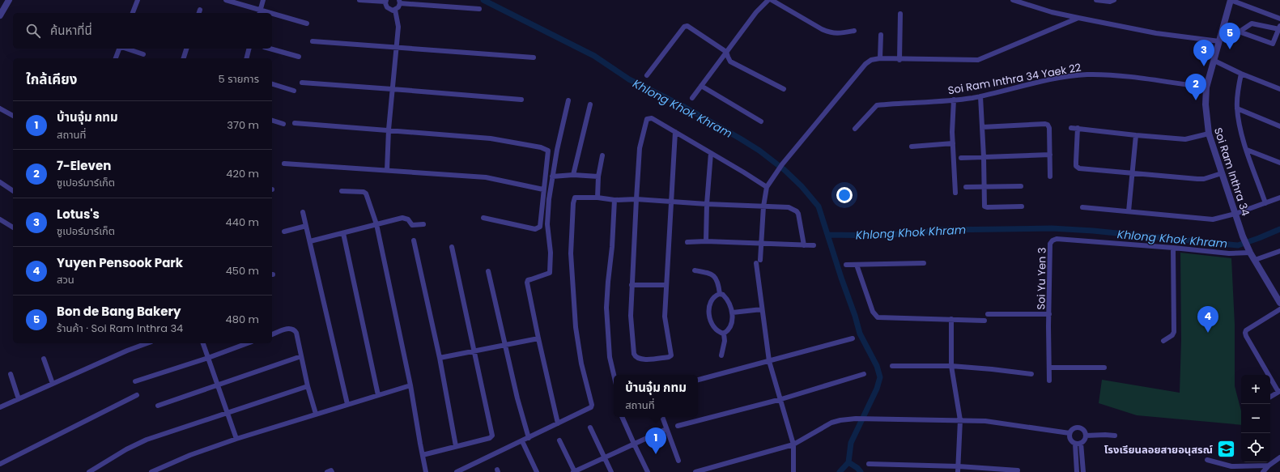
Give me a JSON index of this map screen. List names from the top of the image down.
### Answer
{
  "streets": {
    "street": ["Soi Ram Inthra 34 Yaek 22", "Soi Ram Inthra 34", "Soi Yu Yen 3"]
  },
  "crossings": [
    ["Soi Ram Inthra 34 Yaek 22", "Soi Ram Inthra 34"],
    ["Soi Ram Inthra 34", "Soi Yu Yen 3"]
  ],
  "water": ["Khlong Khok Khram"],
  "places": {
    "school or university": ["โรงเรียนลอยสายอนุสรณ์"]
  },
  "page": {
    "search": "ค้นหาที่นี่",
    "pins": [
      "5",
      "3",
      "2",
      "4",
      "1"
    ],
    "heading": ["ใกล้เคียง", "5 รายการ"],
    "list": [
      {
        "mark": "1",
        "name": "บ้านจุ๋ม กทม",
        "note": "สถานที่",
        "value": "370 m"
      },
      {
        "mark": "2",
        "name": "7-Eleven",
        "note": "ซูเปอร์มาร์เก็ต",
        "value": "420 m"
      },
      {
        "mark": "3",
        "name": "Lotus's",
        "note": "ซูเปอร์มาร์เก็ต",
        "value": "440 m"
      },
      {
        "mark": "4",
        "name": "Yuyen Pensook Park",
        "note": "สวน",
        "value": "450 m"
      },
      {
        "mark": "5",
        "name": "Bon de Bang Bakery",
        "note": "ร้านค้า · Soi Ram Inthra 34",
        "value": "480 m"
      }
    ],
    "map_buttons": ["+", "−"],
    "popup": ["บ้านจุ๋ม กทม", "สถานที่"]
  }
}
